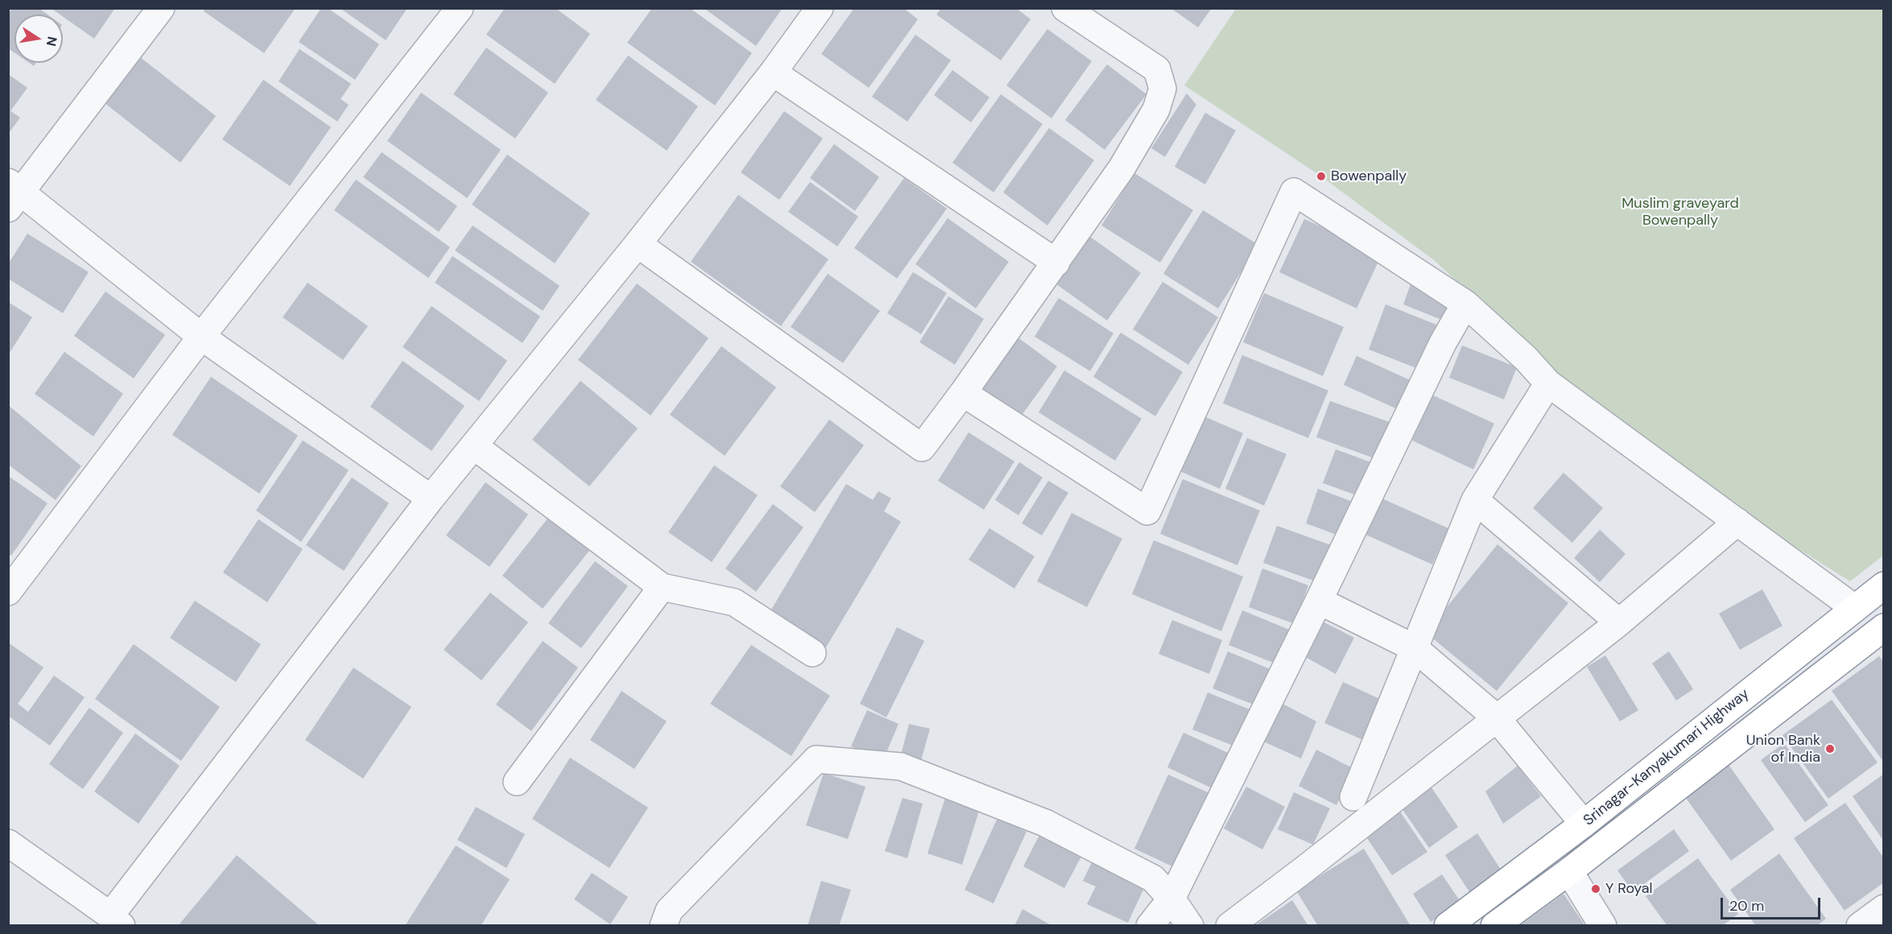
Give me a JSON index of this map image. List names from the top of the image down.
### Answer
{
  "streets": {
    "highway": ["Srinagar-Kanyakumari Highway"]
  },
  "parks": ["Muslim graveyard Bowenpally"],
  "places": ["Bowenpally", "Union Bank of India", "Y Royal"],
  "scale_bar": "20 m",
  "north": "right"
}
